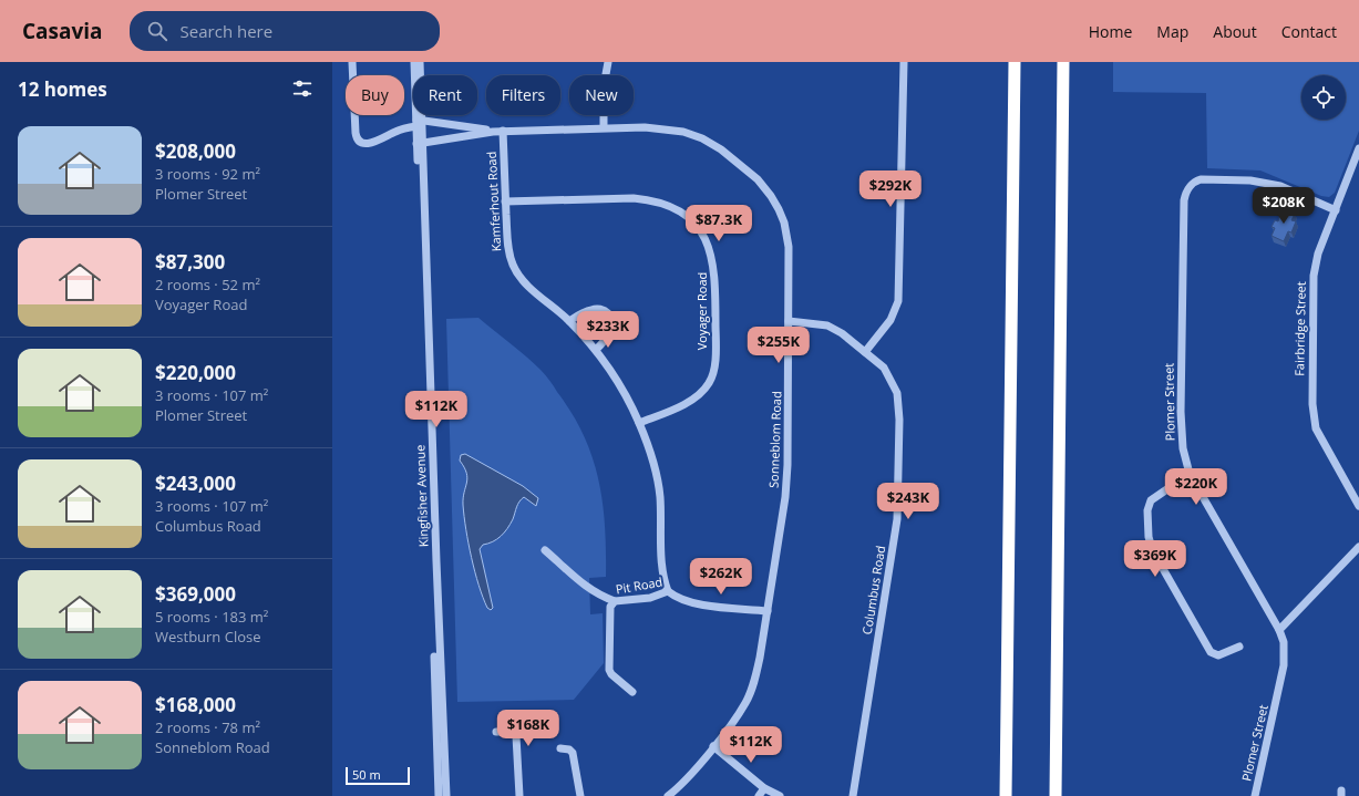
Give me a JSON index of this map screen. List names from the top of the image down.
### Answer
{
  "streets": {
    "street": [
      "Kamferhout Road",
      "Voyager Road",
      "Fairbridge Street",
      "Plomer Street",
      "Sonneblom Road",
      "Kingfisher Avenue",
      "Pit Road",
      "Columbus Road"
    ]
  },
  "crossings": [
    ["Kamferhout Road", "Voyager Road"],
    ["Kamferhout Road", "Sonneblom Road"],
    ["Kamferhout Road", "Pit Road"],
    ["Fairbridge Street", "Plomer Street"],
    ["Sonneblom Road", "Kingfisher Avenue"],
    ["Sonneblom Road", "Pit Road"],
    ["Sonneblom Road", "Columbus Road"]
  ],
  "scale_bar": "50 m",
  "page": {
    "header": "Casavia",
    "search": "Search here",
    "nav": [
      "Home",
      "Map",
      "About",
      "Contact"
    ],
    "heading": "12 homes",
    "chip": [
      "Buy",
      "Rent",
      "Filters",
      "New"
    ],
    "list": [
      {
        "name": "$208,000",
        "note": "3 rooms · 92 m² · Plomer Street"
      },
      {
        "name": "$87,300",
        "note": "2 rooms · 52 m² · Voyager Road"
      },
      {
        "name": "$220,000",
        "note": "3 rooms · 107 m² · Plomer Street"
      },
      {
        "name": "$243,000",
        "note": "3 rooms · 107 m² · Columbus Road"
      },
      {
        "name": "$369,000",
        "note": "5 rooms · 183 m² · Westburn Close"
      },
      {
        "name": "$168,000",
        "note": "2 rooms · 78 m² · Sonneblom Road"
      }
    ],
    "price": [
      "$292K",
      "$208K",
      "$87.3K",
      "$233K",
      "$255K",
      "$112K",
      "$220K",
      "$243K",
      "$369K",
      "$262K",
      "$168K",
      "$112K"
    ],
    "scale": "50 m"
  }
}
